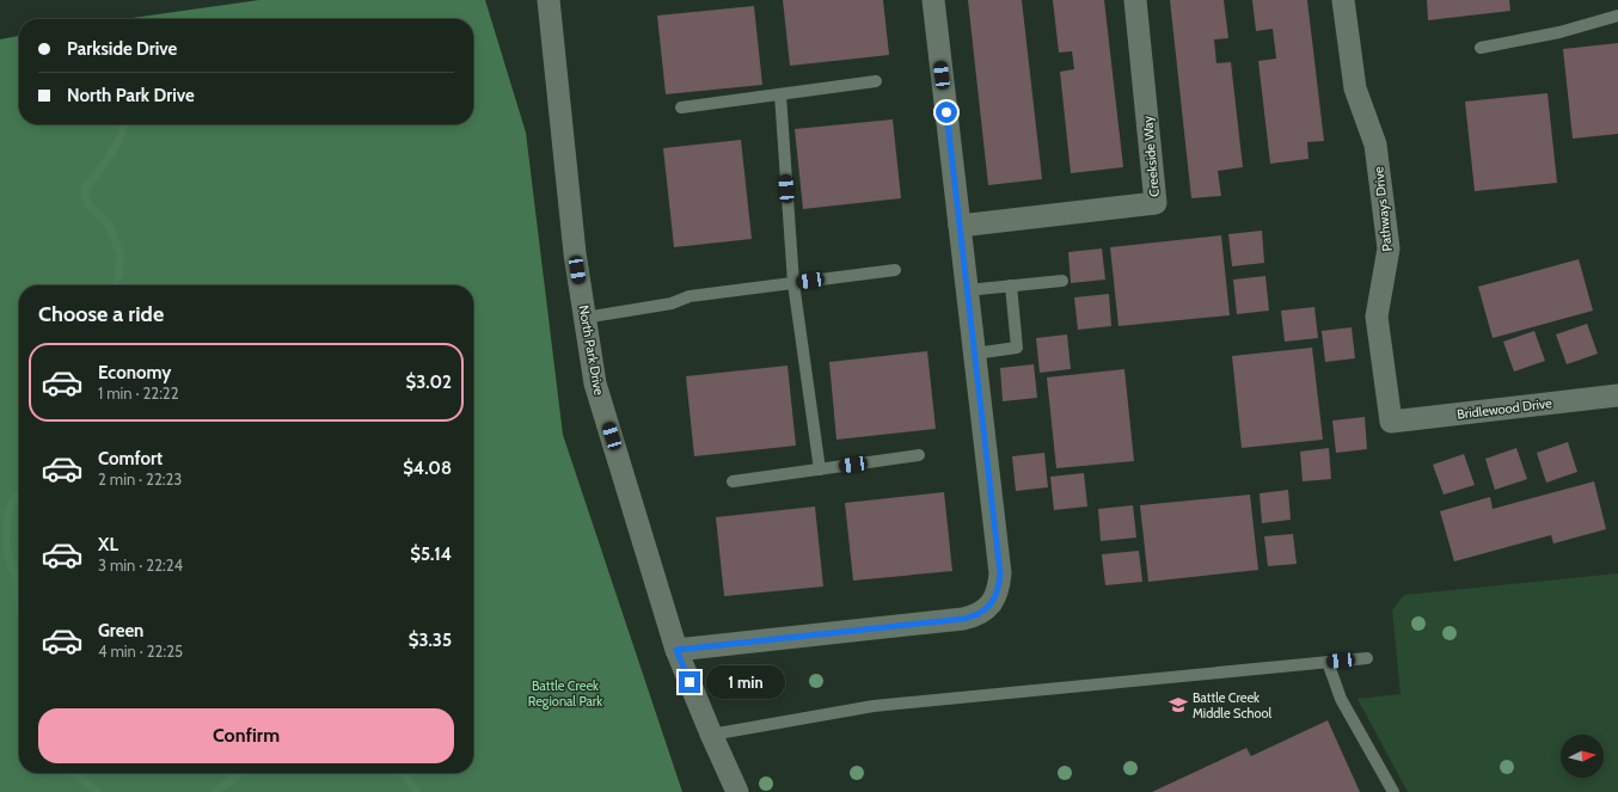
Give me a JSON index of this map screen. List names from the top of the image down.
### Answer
{
  "streets": {
    "street": [
      "Creekside Way",
      "Pathways Drive",
      "North Park Drive",
      "Bridlewood Drive"
    ]
  },
  "crossings": [
    ["Pathways Drive", "Bridlewood Drive"]
  ],
  "parks": ["Battle Creek Regional Park"],
  "places": {
    "school or university": ["Battle Creek Middle School"]
  },
  "north": "right",
  "page": {
    "banner": ["Parkside Drive", "North Park Drive"],
    "heading": "Choose a ride",
    "list": [
      {
        "name": "Economy",
        "note": "1 min · 22:22",
        "value": "$3.02"
      },
      {
        "name": "Comfort",
        "note": "2 min · 22:23",
        "value": "$4.08"
      },
      {
        "name": "XL",
        "note": "3 min · 22:24",
        "value": "$5.14"
      },
      {
        "name": "Green",
        "note": "4 min · 22:25",
        "value": "$3.35"
      }
    ],
    "bubble": "1 min",
    "buttons": "Confirm"
  }
}
